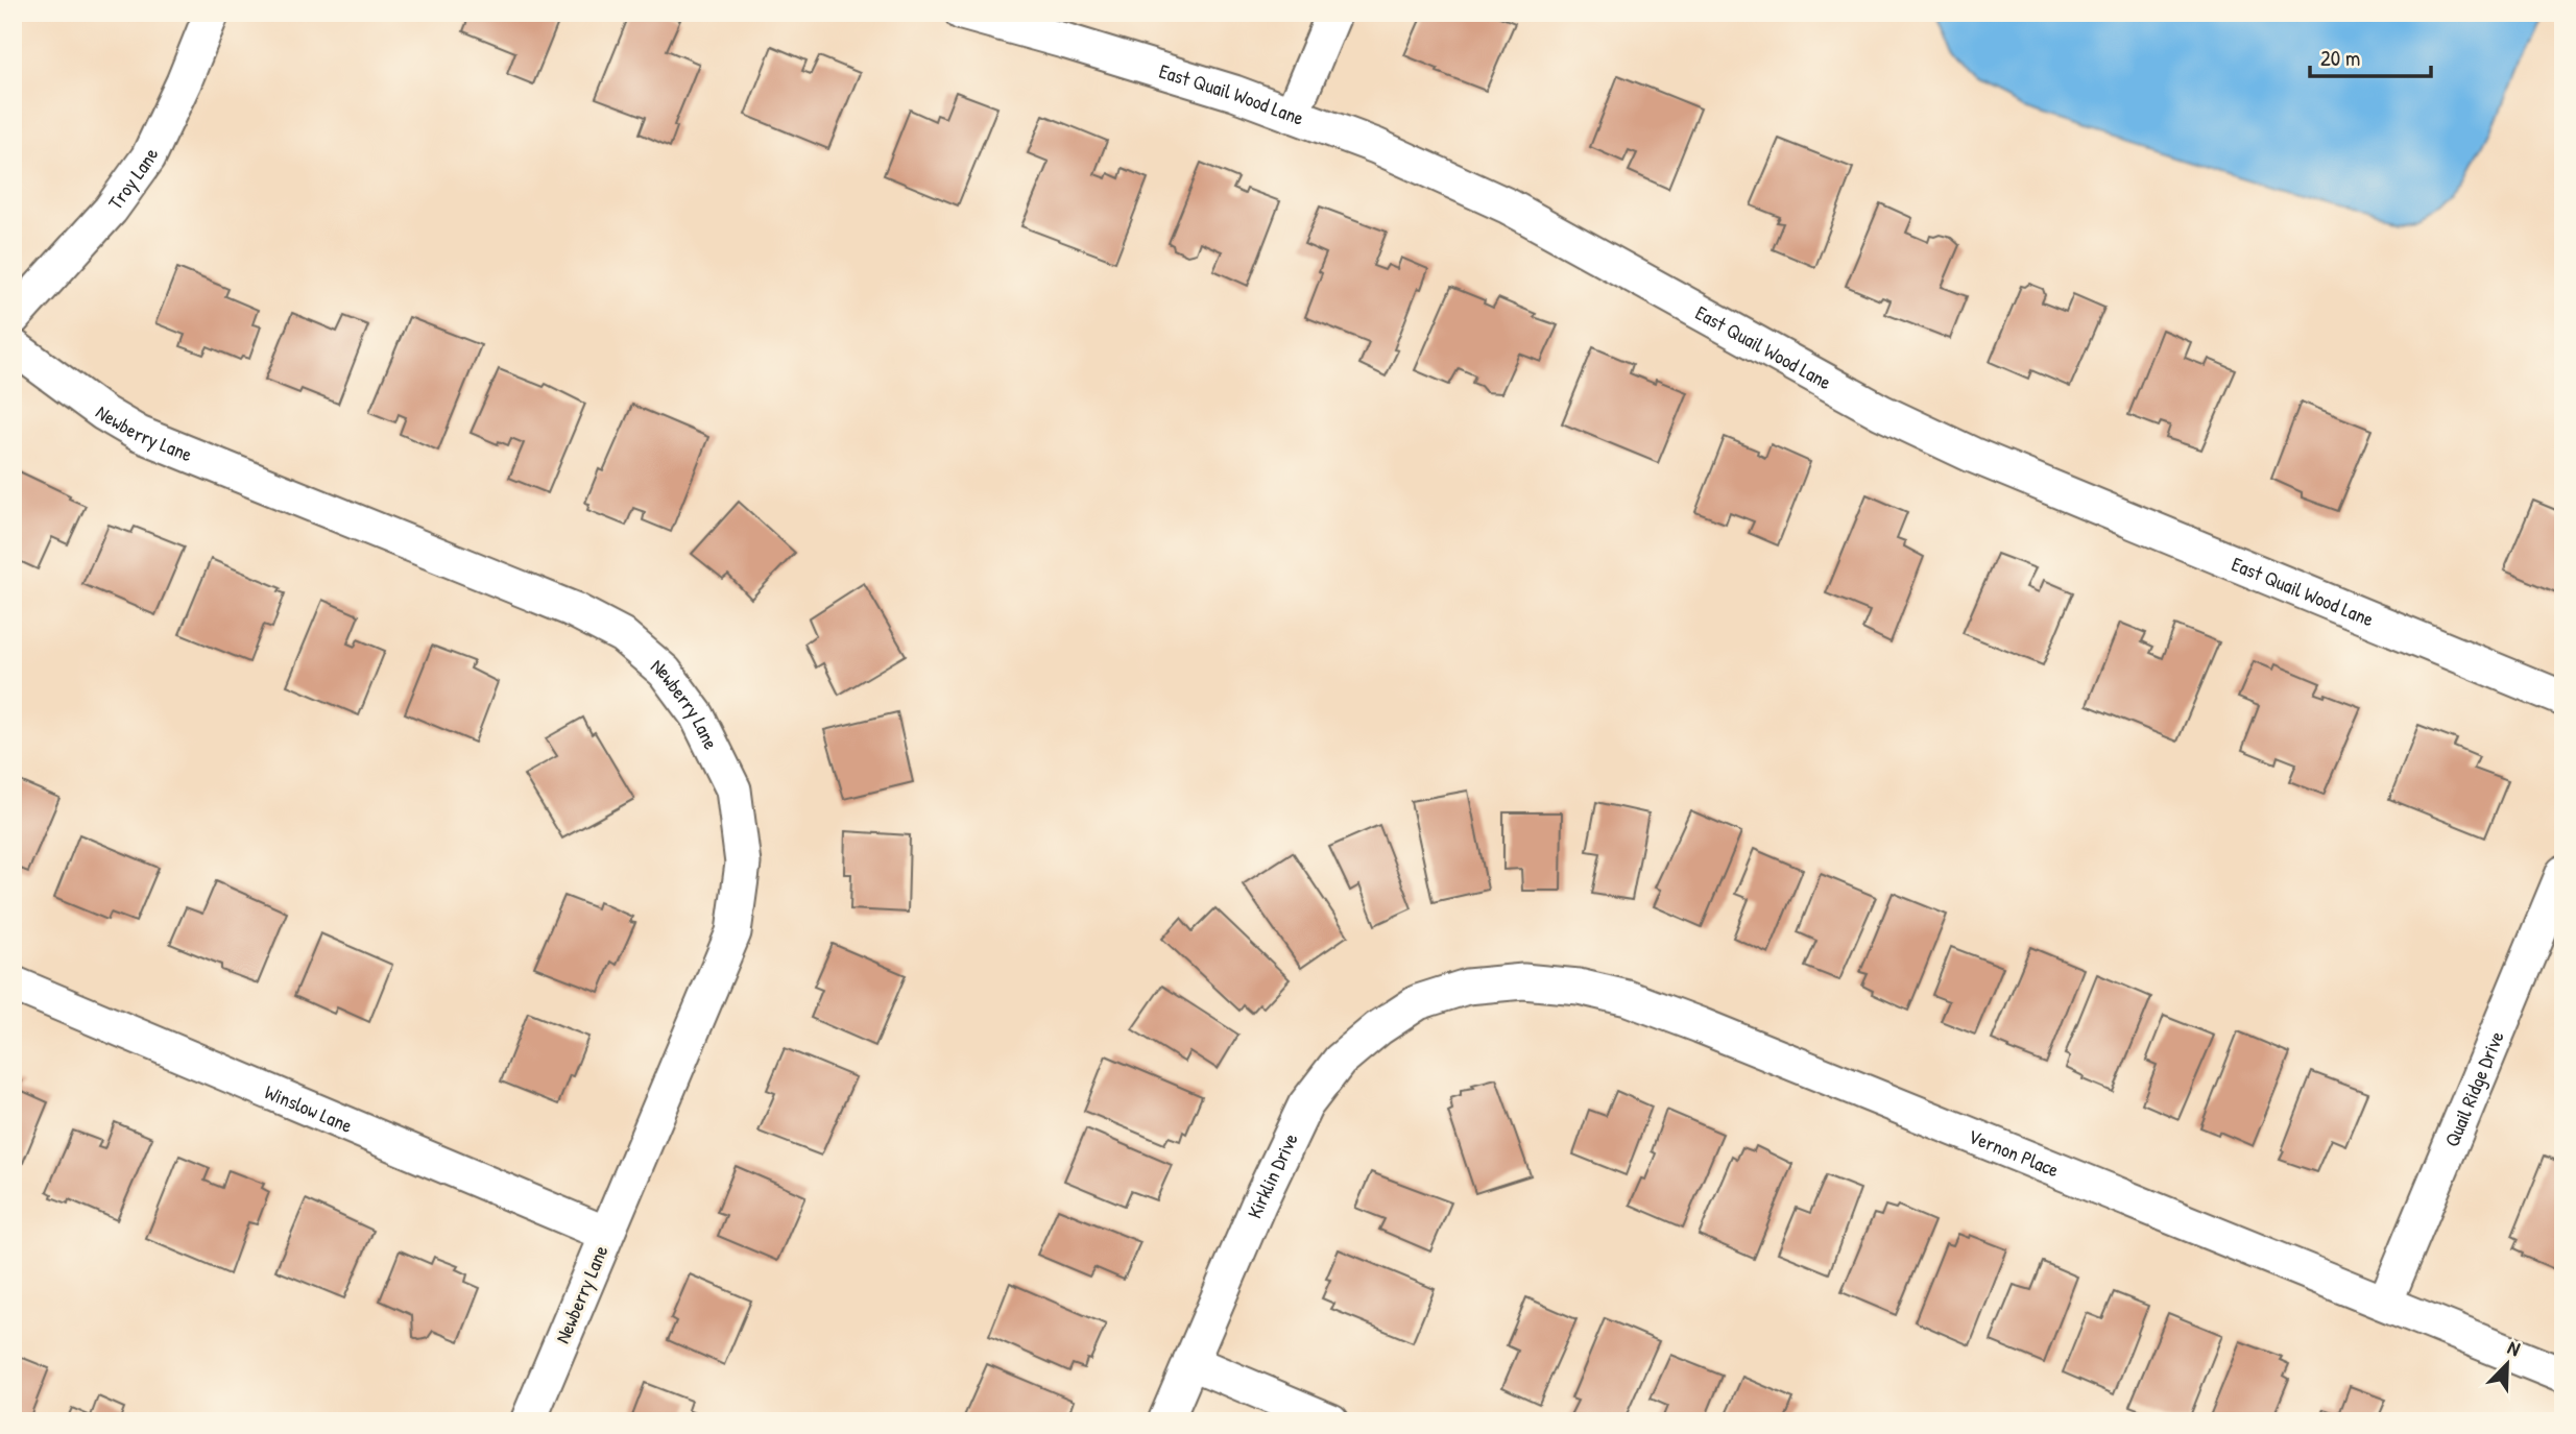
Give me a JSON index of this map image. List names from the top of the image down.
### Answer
{
  "streets": {
    "street": [
      "East Quail Wood Lane",
      "Troy Lane",
      "Newberry Lane",
      "Quail Ridge Drive",
      "Winslow Lane",
      "Vernon Place",
      "Kirklin Drive"
    ]
  },
  "crossings": [
    ["Newberry Lane", "Winslow Lane"],
    ["Quail Ridge Drive", "Vernon Place"],
    ["Vernon Place", "Kirklin Drive"]
  ],
  "scale_bar": "20 m",
  "north": "top right"
}
